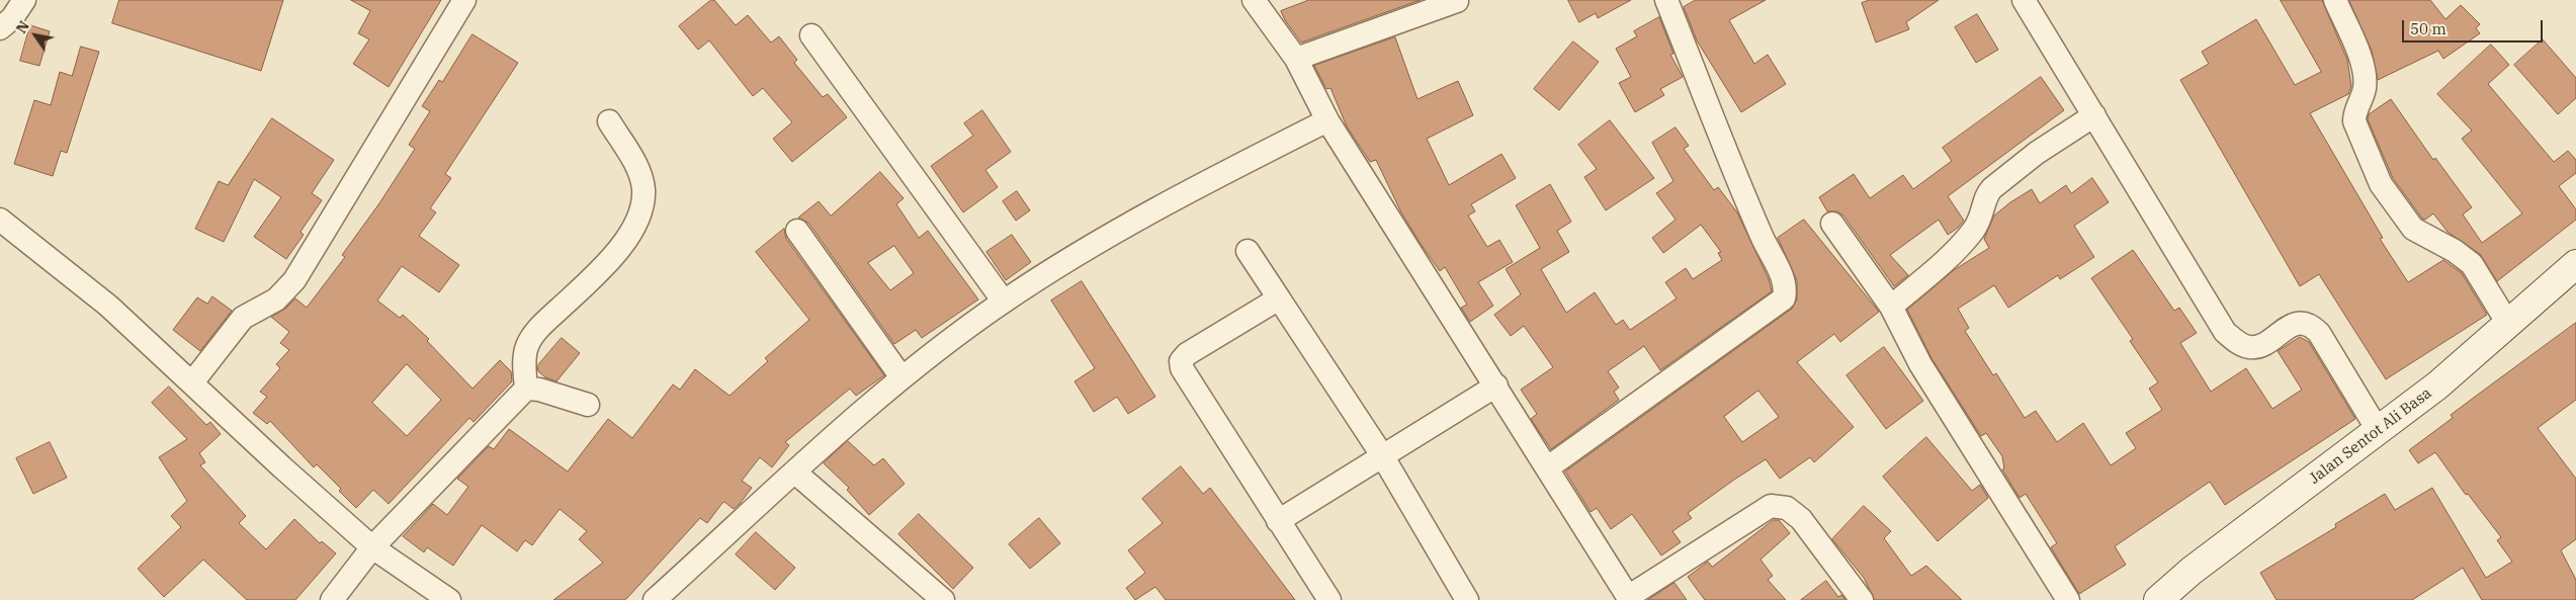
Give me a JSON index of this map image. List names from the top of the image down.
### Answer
{
  "streets": {
    "main road": ["Jalan Sentot Ali Basa"]
  },
  "scale_bar": "50 m",
  "north": "top left"
}
